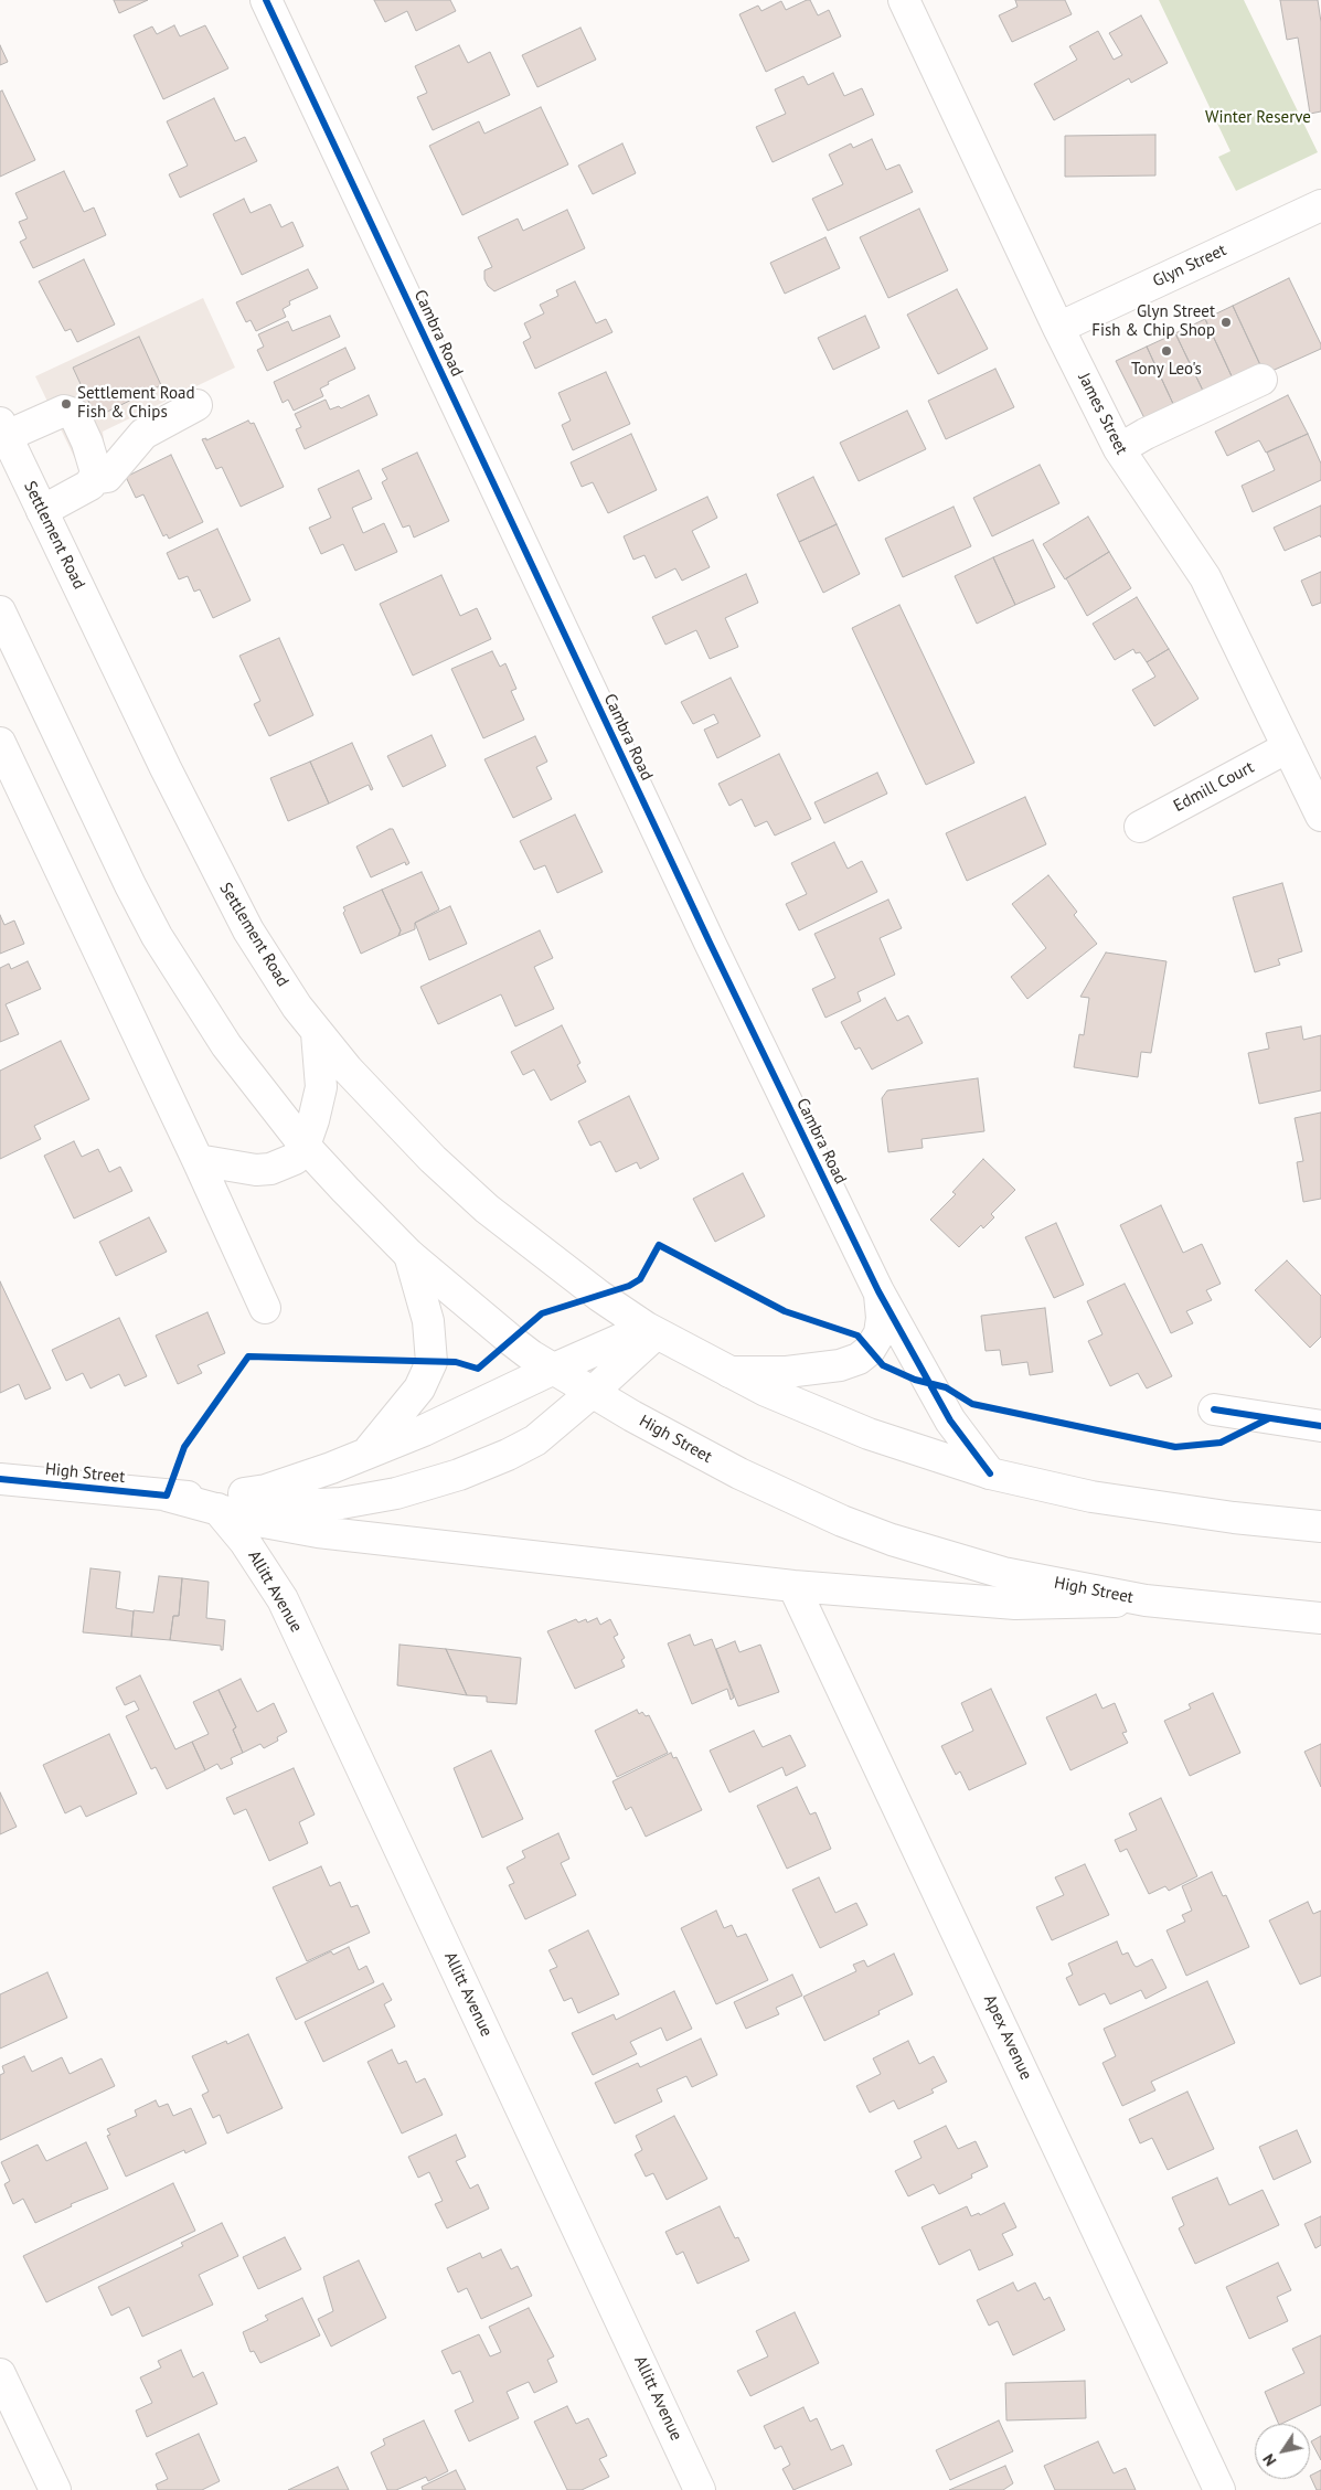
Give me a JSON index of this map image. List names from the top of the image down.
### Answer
{
  "streets": {
    "main road": [
      "Glyn Street",
      "Cambra Road",
      "James Street",
      "Settlement Road",
      "Edmill Court",
      "High Street",
      "Allitt Avenue",
      "Apex Avenue"
    ]
  },
  "crossings": [
    ["Glyn Street", "James Street"],
    ["James Street", "Edmill Court"],
    ["Settlement Road", "High Street"],
    ["High Street", "Allitt Avenue"],
    ["High Street", "Apex Avenue"]
  ],
  "parks": ["Winter Reserve"],
  "places": ["Glyn Street Fish & Chip Shop", "Tony Leo's", "Settlement Road Fish & Chips"],
  "north": "bottom left"
}
